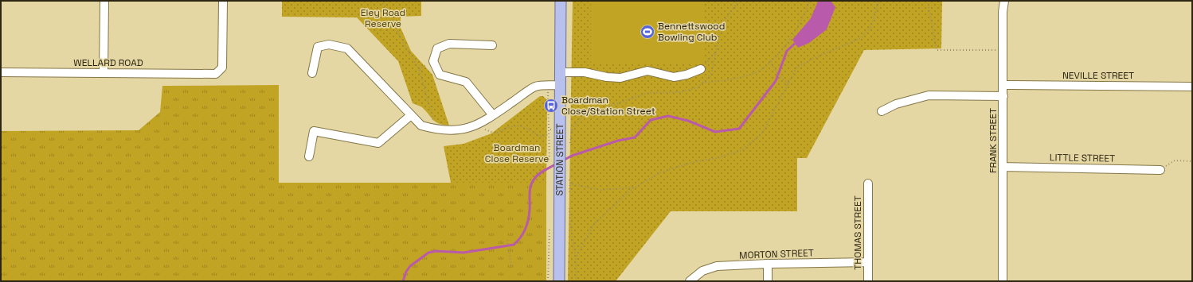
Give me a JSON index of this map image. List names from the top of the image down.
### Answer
{
  "streets": {
    "main road": ["STATION STREET"],
    "street": [
      "WELLARD ROAD",
      "NEVILLE STREET",
      "FRANK STREET",
      "LITTLE STREET",
      "THOMAS STREET",
      "MORTON STREET"
    ]
  },
  "crossings": [
    ["NEVILLE STREET", "FRANK STREET"],
    ["FRANK STREET", "LITTLE STREET"],
    ["THOMAS STREET", "MORTON STREET"]
  ],
  "parks": ["Eley Road Reserve", "Boardman Close Reserve"],
  "places": {
    "sports": ["Bennettswood Bowling Club"],
    "bus stop": ["Boardman Close/Station Street"]
  }
}
